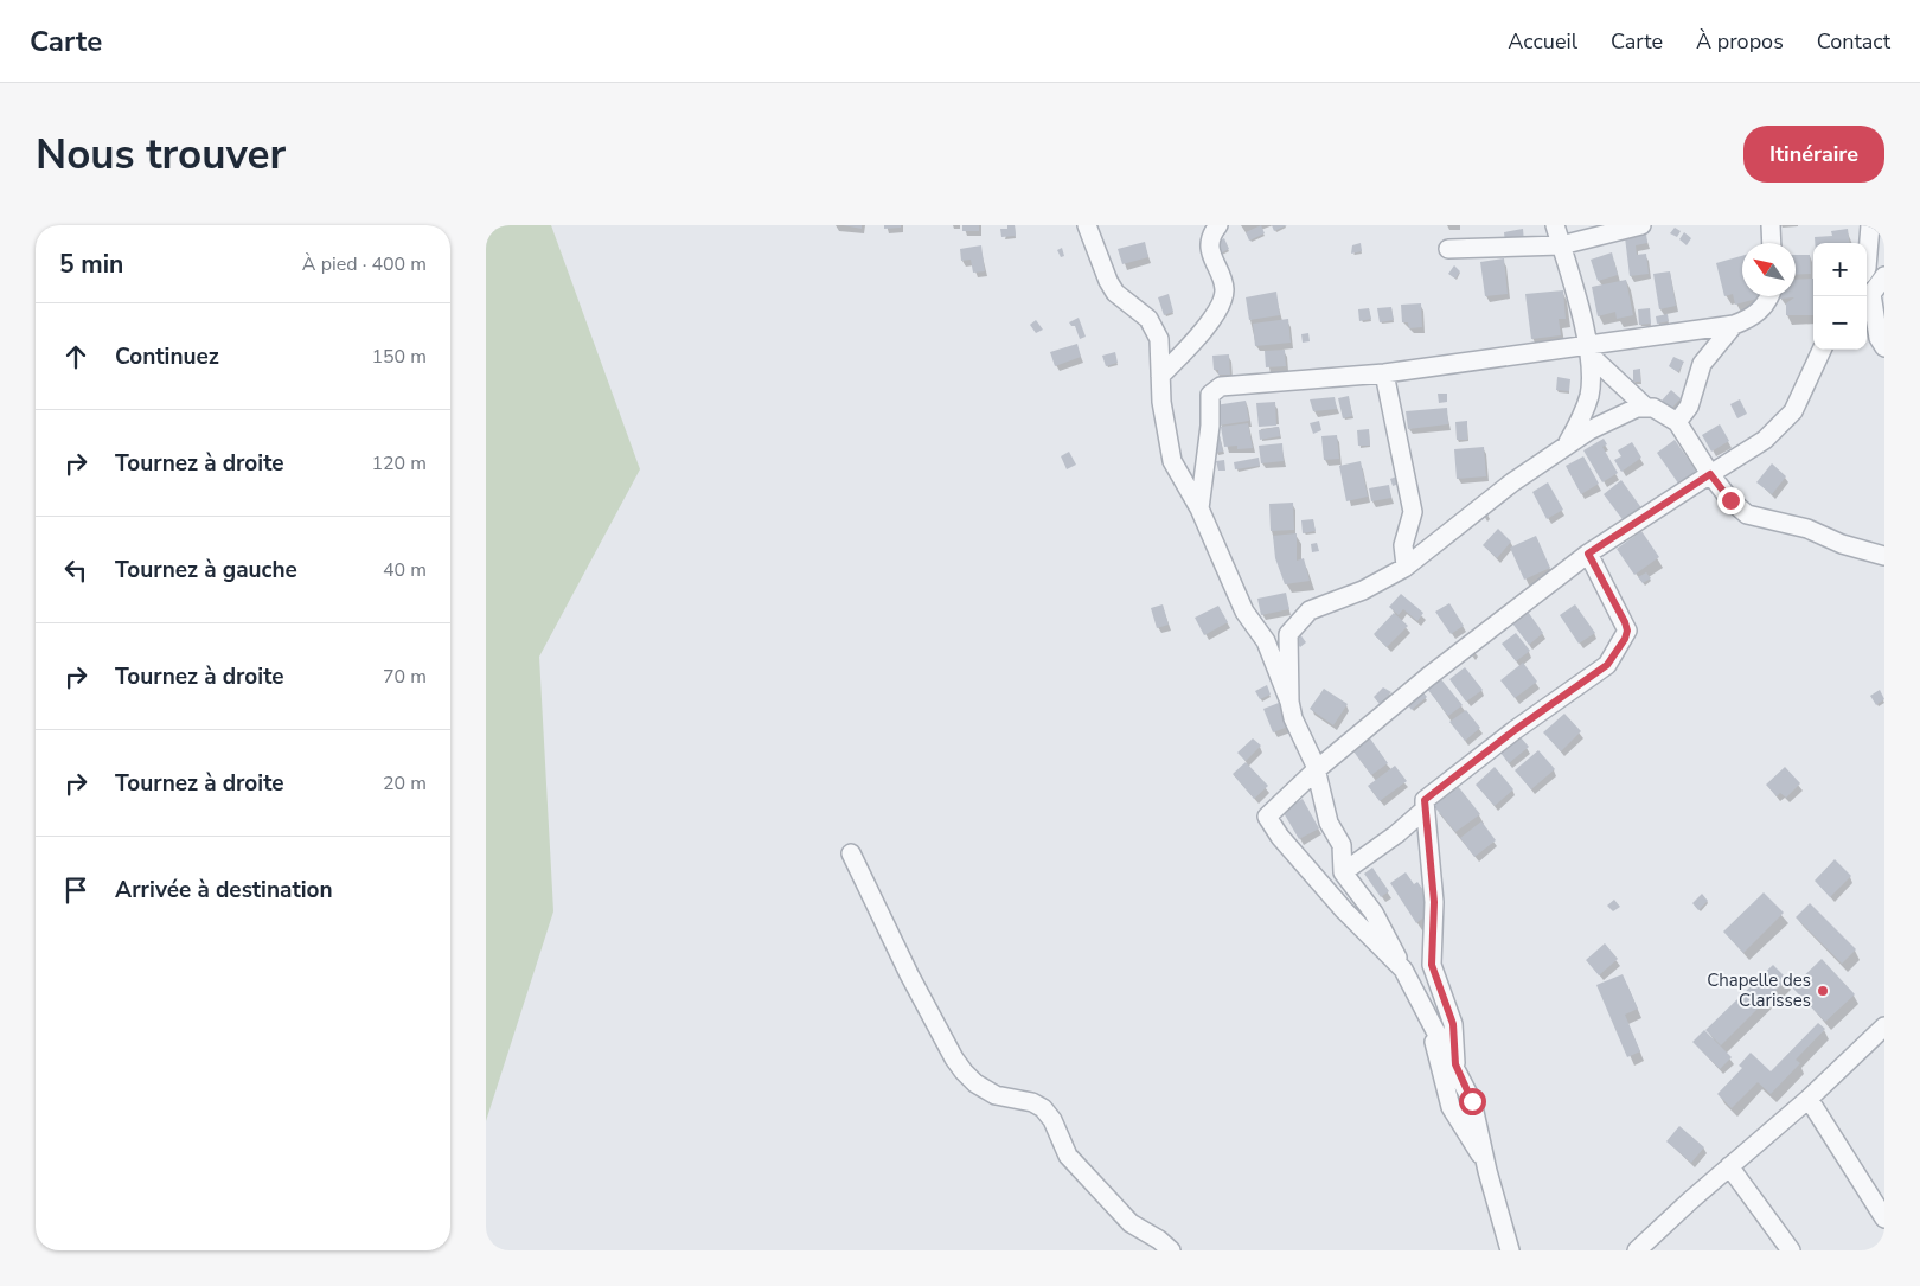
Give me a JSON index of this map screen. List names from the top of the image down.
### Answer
{
  "places": ["Chapelle des Clarisses"],
  "north": "top left",
  "page": {
    "header": "Carte",
    "nav": [
      "Accueil",
      "Carte",
      "À propos",
      "Contact"
    ],
    "buttons": "Itinéraire",
    "title": "Nous trouver",
    "heading": ["5 min", "À pied · 400 m"],
    "map_buttons": ["+", "−"],
    "list": [
      ["Continuez", "150 m"],
      ["Tournez à droite", "120 m"],
      ["Tournez à gauche", "40 m"],
      ["Tournez à droite", "70 m"],
      ["Tournez à droite", "20 m"],
      "Arrivée à destination"
    ]
  }
}
